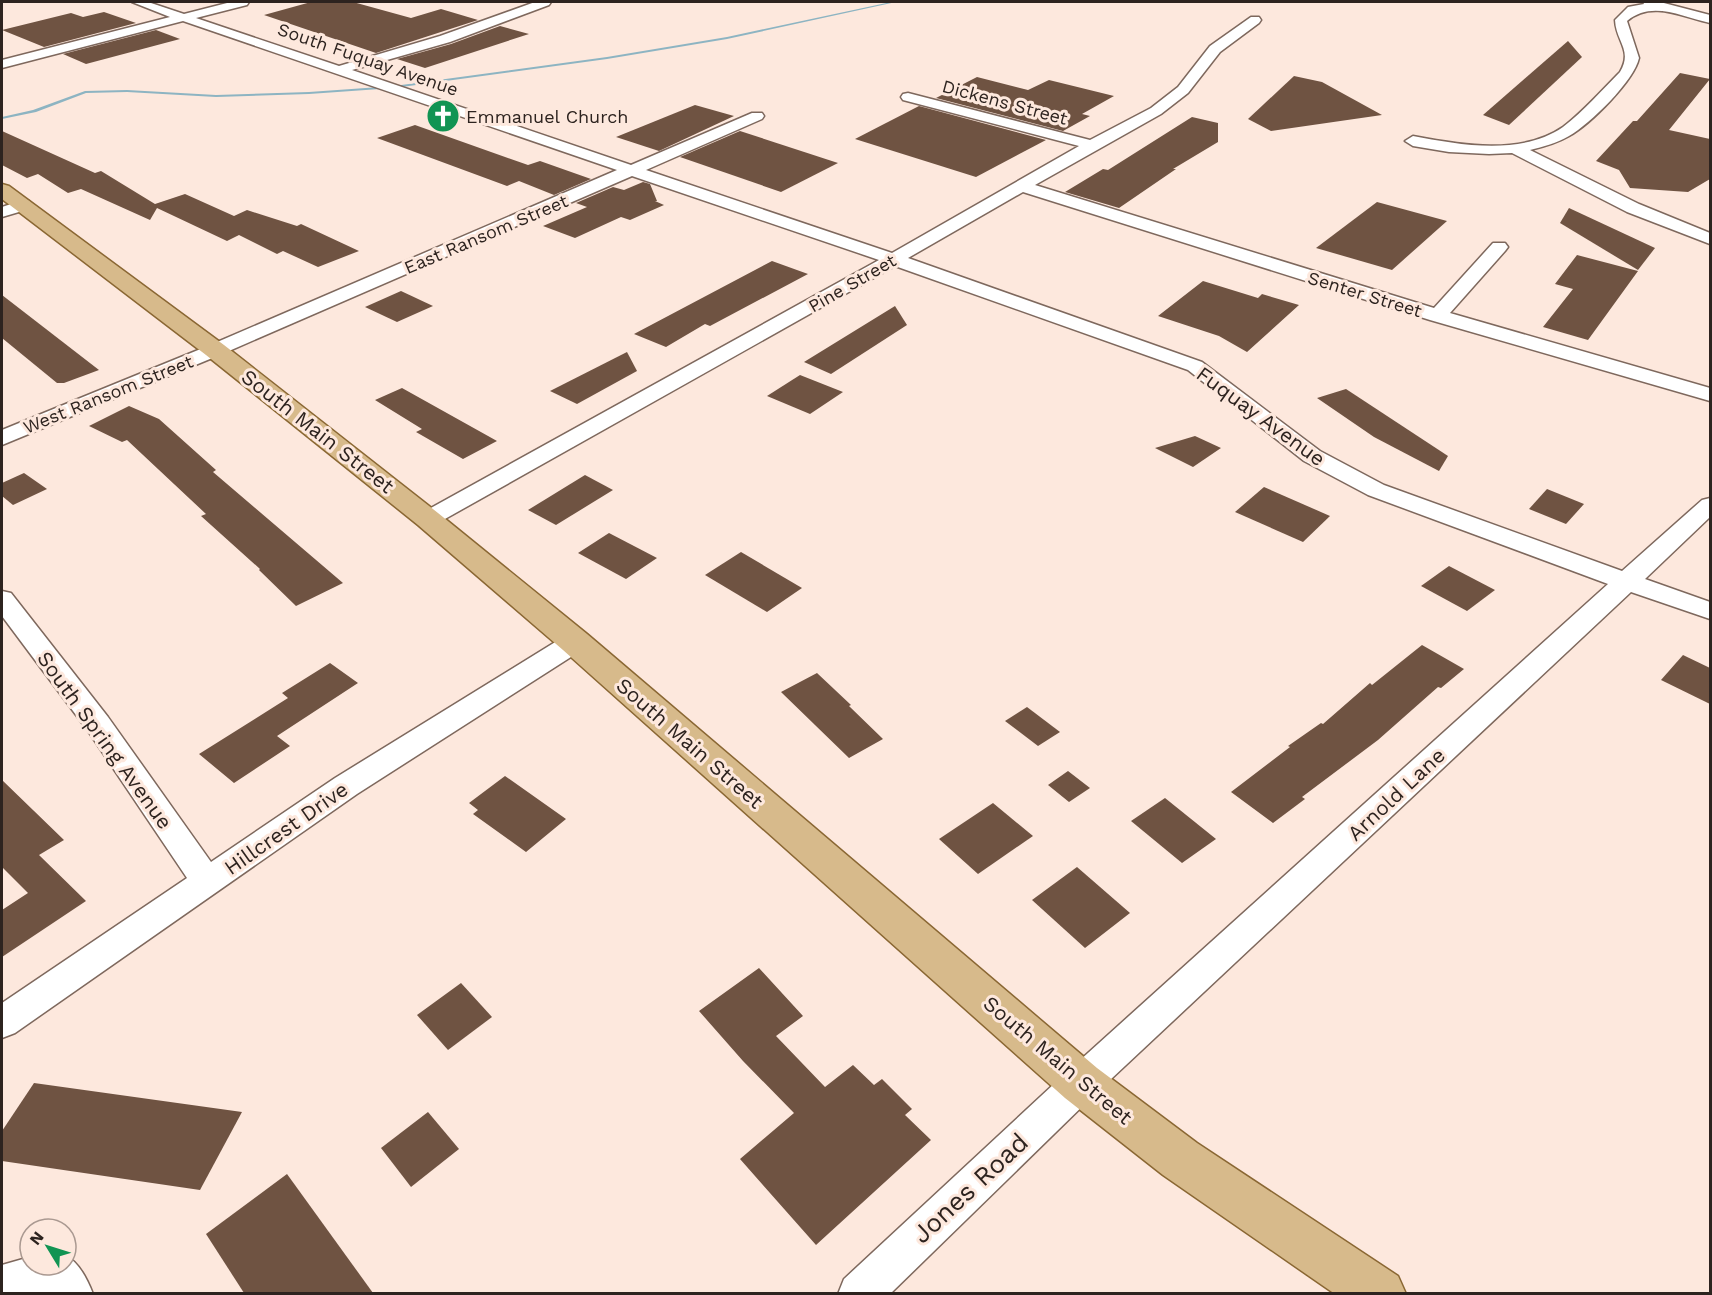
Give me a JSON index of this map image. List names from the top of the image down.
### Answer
{
  "streets": {
    "main road": ["South Main Street"],
    "street": [
      "South Fuquay Avenue",
      "Dickens Street",
      "East Ransom Street",
      "Pine Street",
      "Senter Street",
      "West Ransom Street",
      "Fuquay Avenue",
      "South Spring Avenue",
      "Arnold Lane",
      "Hillcrest Drive",
      "Jones Road"
    ]
  },
  "crossings": [
    ["South Fuquay Avenue", "East Ransom Street"],
    ["South Fuquay Avenue", "Pine Street"],
    ["South Fuquay Avenue", "Fuquay Avenue"],
    ["Dickens Street", "Pine Street"],
    ["East Ransom Street", "West Ransom Street"],
    ["East Ransom Street", "South Main Street"],
    ["Pine Street", "Senter Street"],
    ["Pine Street", "Fuquay Avenue"],
    ["Pine Street", "South Main Street"],
    ["West Ransom Street", "South Main Street"],
    ["Fuquay Avenue", "Arnold Lane"],
    ["South Main Street", "Arnold Lane"],
    ["South Main Street", "Hillcrest Drive"],
    ["South Main Street", "Jones Road"],
    ["South Spring Avenue", "Hillcrest Drive"],
    ["Arnold Lane", "Jones Road"]
  ],
  "places": {
    "church": ["Emmanuel Church"]
  },
  "north": "top left"
}
